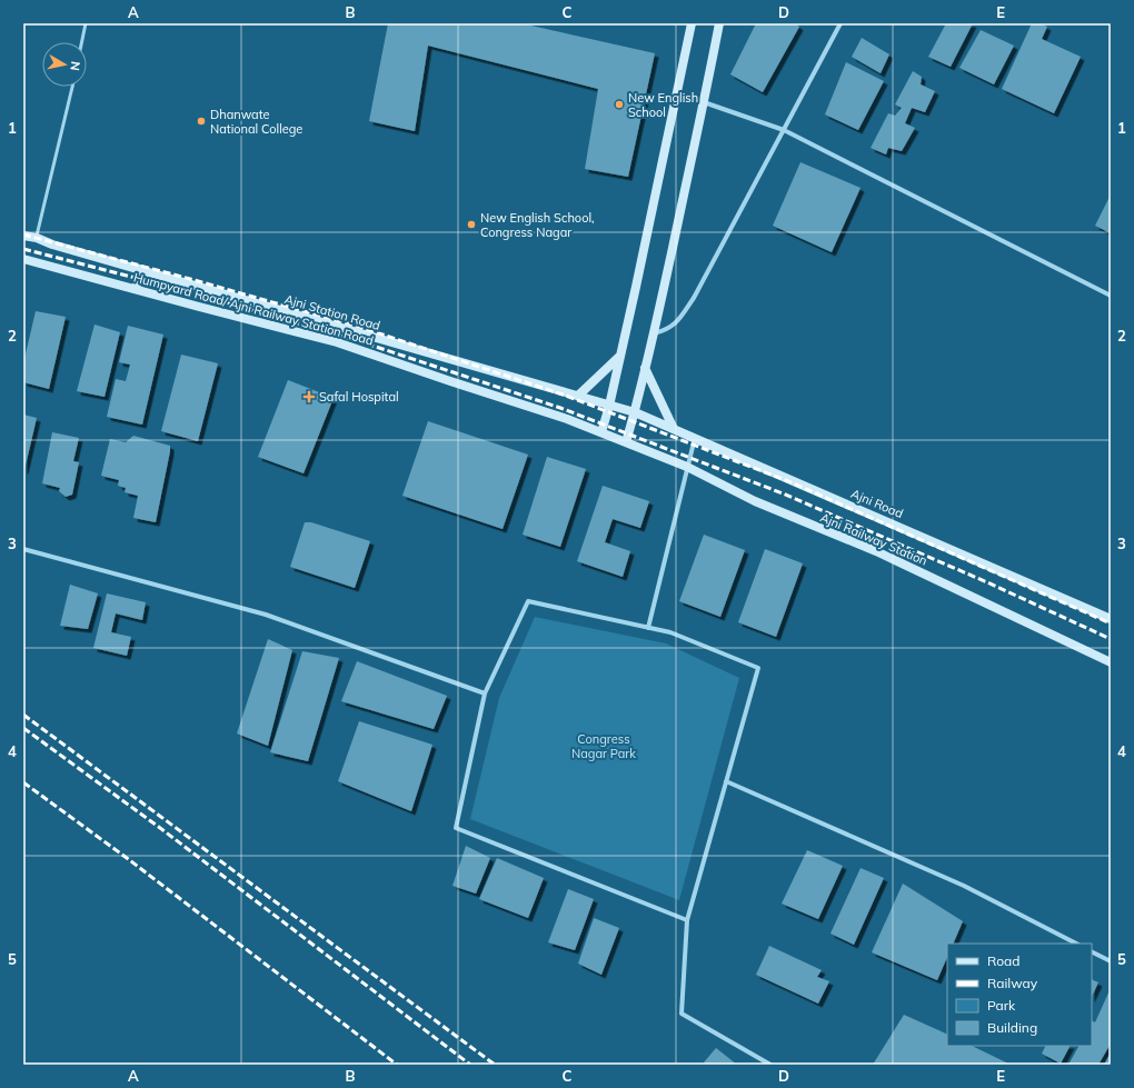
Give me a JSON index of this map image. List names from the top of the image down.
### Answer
{
  "streets": {
    "main road": [
      "Humpyard Road/ Ajni Railway Station Road",
      "Ajni Station Road",
      "Ajni Road",
      "Ajni Railway Station"
    ]
  },
  "crossings": [
    ["Humpyard Road/ Ajni Railway Station Road", "Ajni Railway Station"],
    ["Ajni Station Road", "Ajni Road"]
  ],
  "parks": ["Congress Nagar Park"],
  "places": {
    "other": ["New English School", "Dhanwate National College", "New English School, Congress Nagar"],
    "health": ["Safal Hospital"]
  },
  "legend": [
    "Road",
    "Railway",
    "Park",
    "Building"
  ],
  "north": "right",
  "grid": {
    "columns": [
      "A",
      "B",
      "C",
      "D",
      "E"
    ],
    "rows": [
      "1",
      "2",
      "3",
      "4",
      "5"
    ]
  }
}
